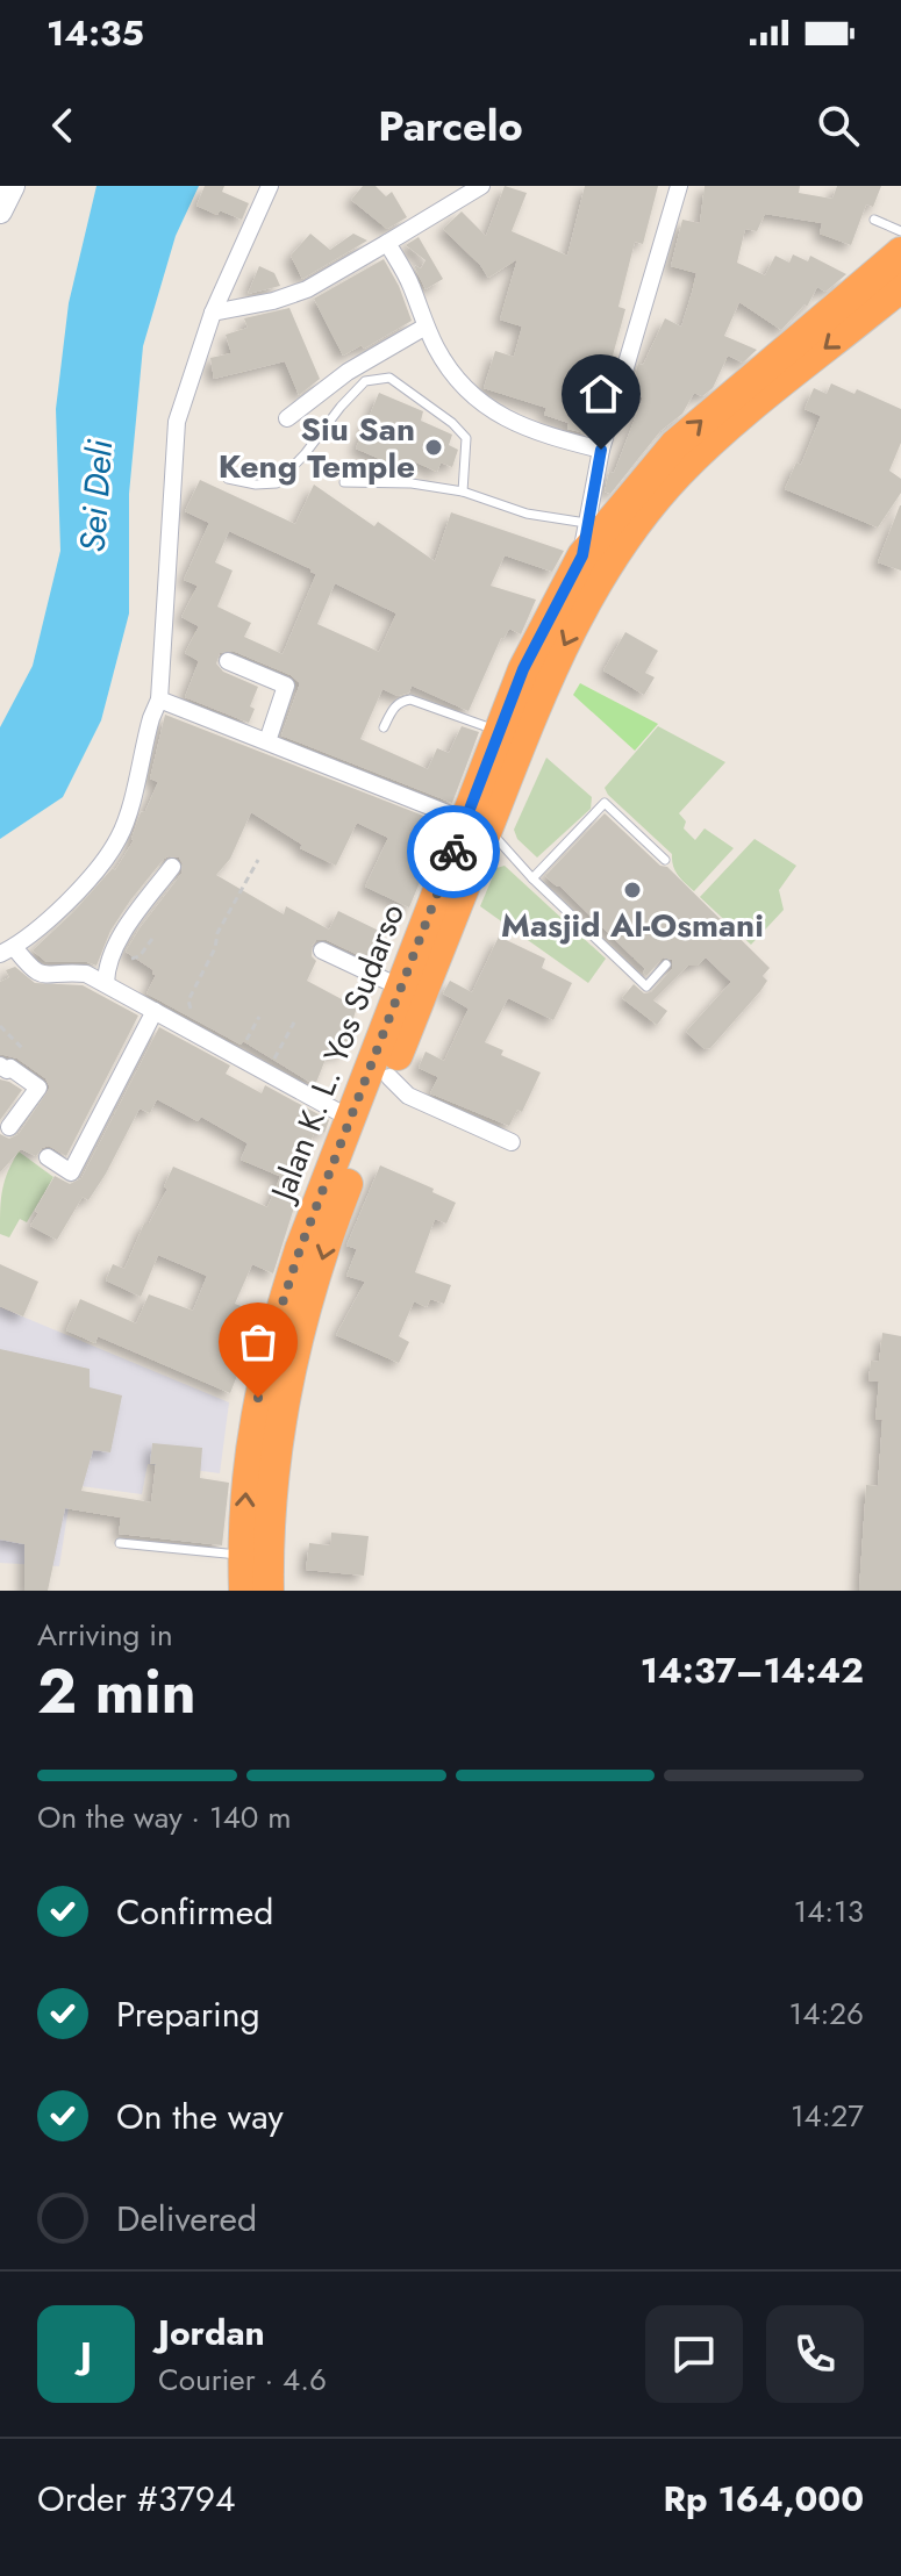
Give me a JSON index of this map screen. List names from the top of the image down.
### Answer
{
  "streets": {
    "highway": ["Jalan K. L. Yos Sudarso"]
  },
  "water": ["Sei Deli"],
  "places": ["Siu San Keng Temple", "Masjid Al-Osmani"],
  "page": {
    "status": "14:35",
    "header": "Parcelo",
    "heading": ["2 min", "Arriving in", "14:37–14:42"],
    "panel": [
      "Jordan",
      "Courier · 4.6",
      "Order #3794",
      "Rp 164,000"
    ],
    "bar": "On the way · 140 m",
    "list": [
      ["Confirmed", "14:13"],
      ["Preparing", "14:26"],
      ["On the way", "14:27"],
      "Delivered"
    ],
    "round": "J"
  }
}
